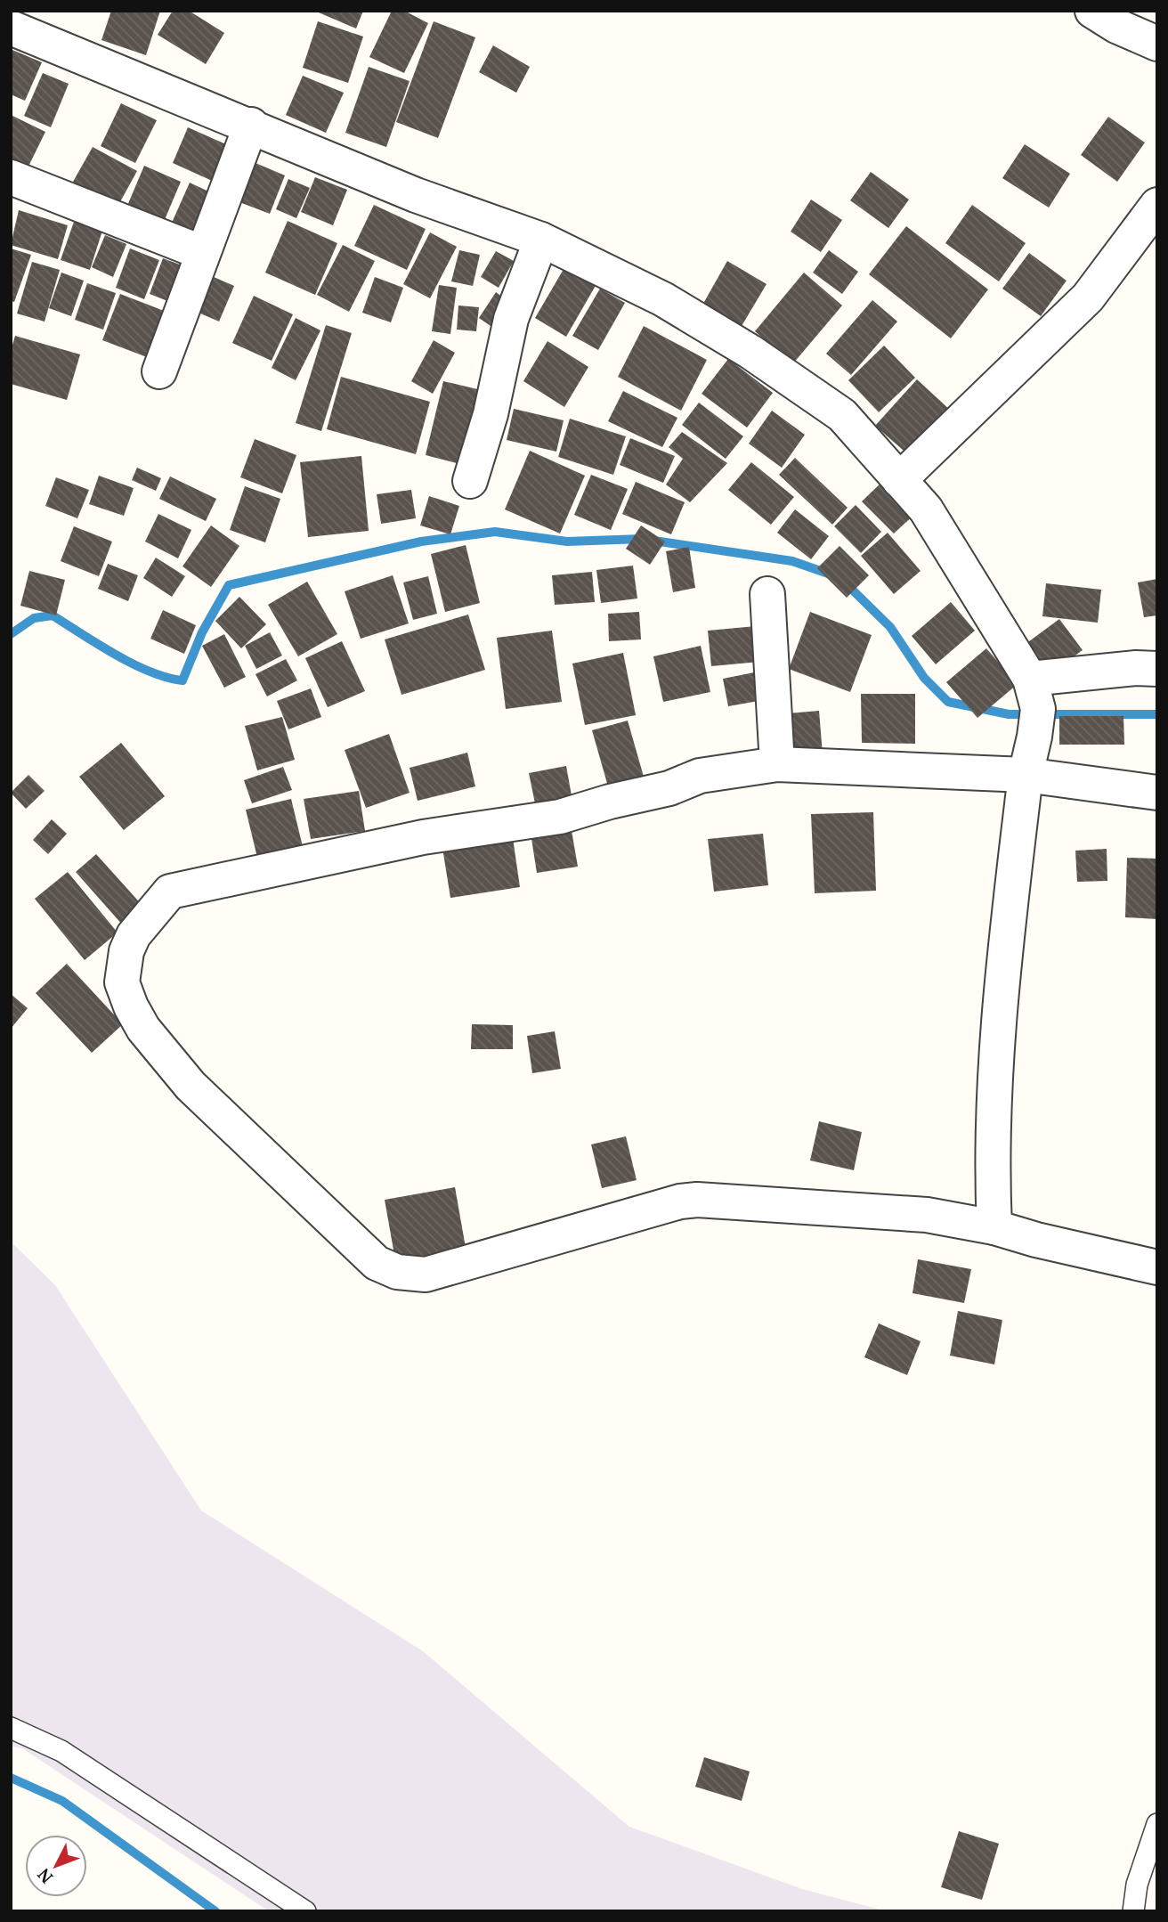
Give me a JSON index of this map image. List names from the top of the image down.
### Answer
{
  "north": "bottom left"
}
